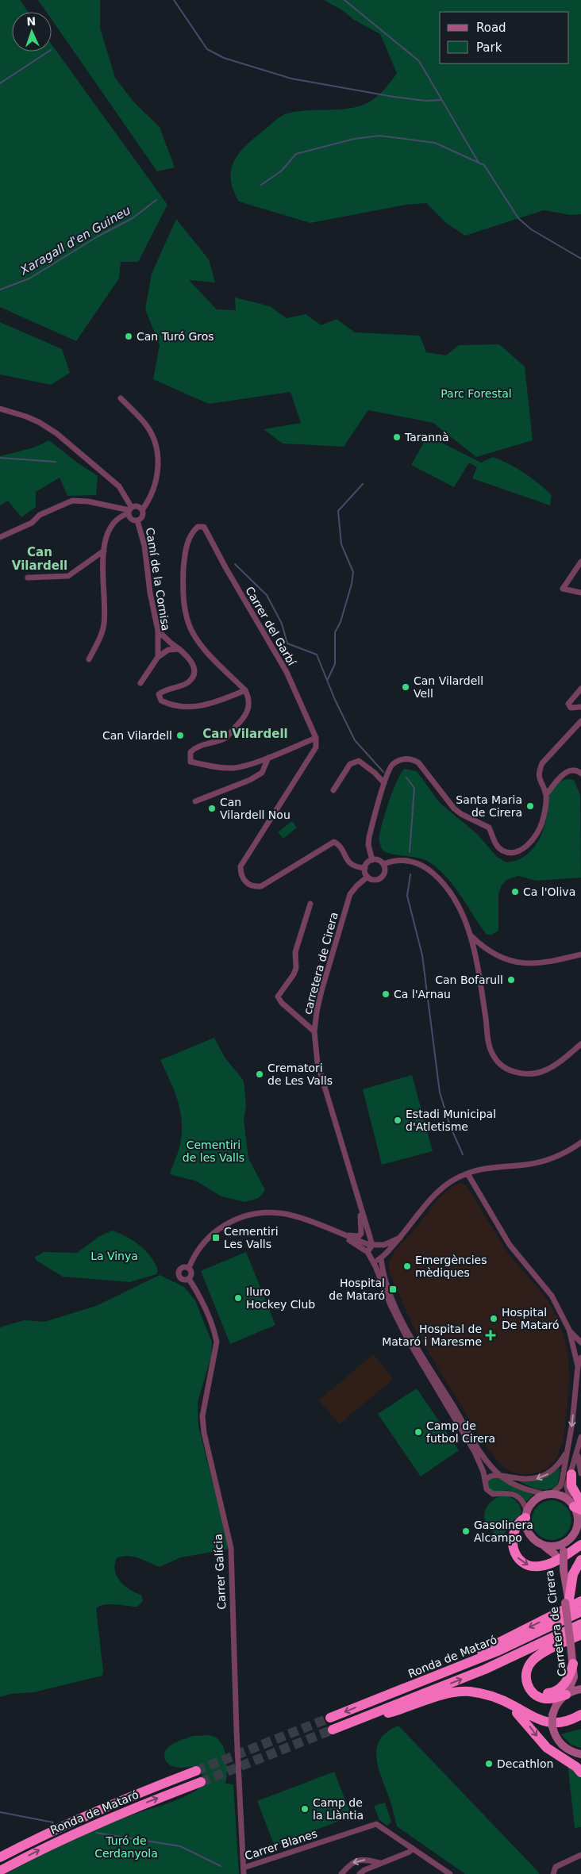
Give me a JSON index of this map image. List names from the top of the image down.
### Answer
{
  "streets": {
    "highway": ["Ronda de Mataró"],
    "street": [
      "Camí de la Cornisa",
      "Carrer del Garbí",
      "carretera de Cirera",
      "Carrer Galícia",
      "Carretera de Cirera",
      "Carrer Blanes"
    ]
  },
  "crossings": [
    ["Carrer Galícia", "Carrer Blanes"]
  ],
  "districts": ["Can Vilardell", "Can Vilardell"],
  "water": ["Xaragall d'en Guineu"],
  "parks": [
    "Parc Forestal",
    "Cementiri de les Valls",
    "La Vinya",
    "Turó de Cerdanyola"
  ],
  "places": {
    "other": [
      "Can Turó Gros",
      "Tarannà",
      "Can Vilardell Vell",
      "Can Vilardell",
      "Santa Maria de Cirera",
      "Can Vilardell Nou",
      "Ca l'Oliva",
      "Can Bofarull",
      "Ca l'Arnau",
      "Crematori de Les Valls",
      "Estadi Municipal d'Atletisme",
      "Emergències mèdiques",
      "Iluro Hockey Club",
      "Hospital De Mataró",
      "Camp de futbol Cirera",
      "Gasolinera Alcampo",
      "Decathlon",
      "Camp de la Llàntia"
    ],
    "transit": ["Cementiri Les Valls", "Hospital de Mataró"],
    "health": ["Hospital de Mataró i Maresme"]
  },
  "legend": ["Road", "Park"],
  "north": "top"
}
